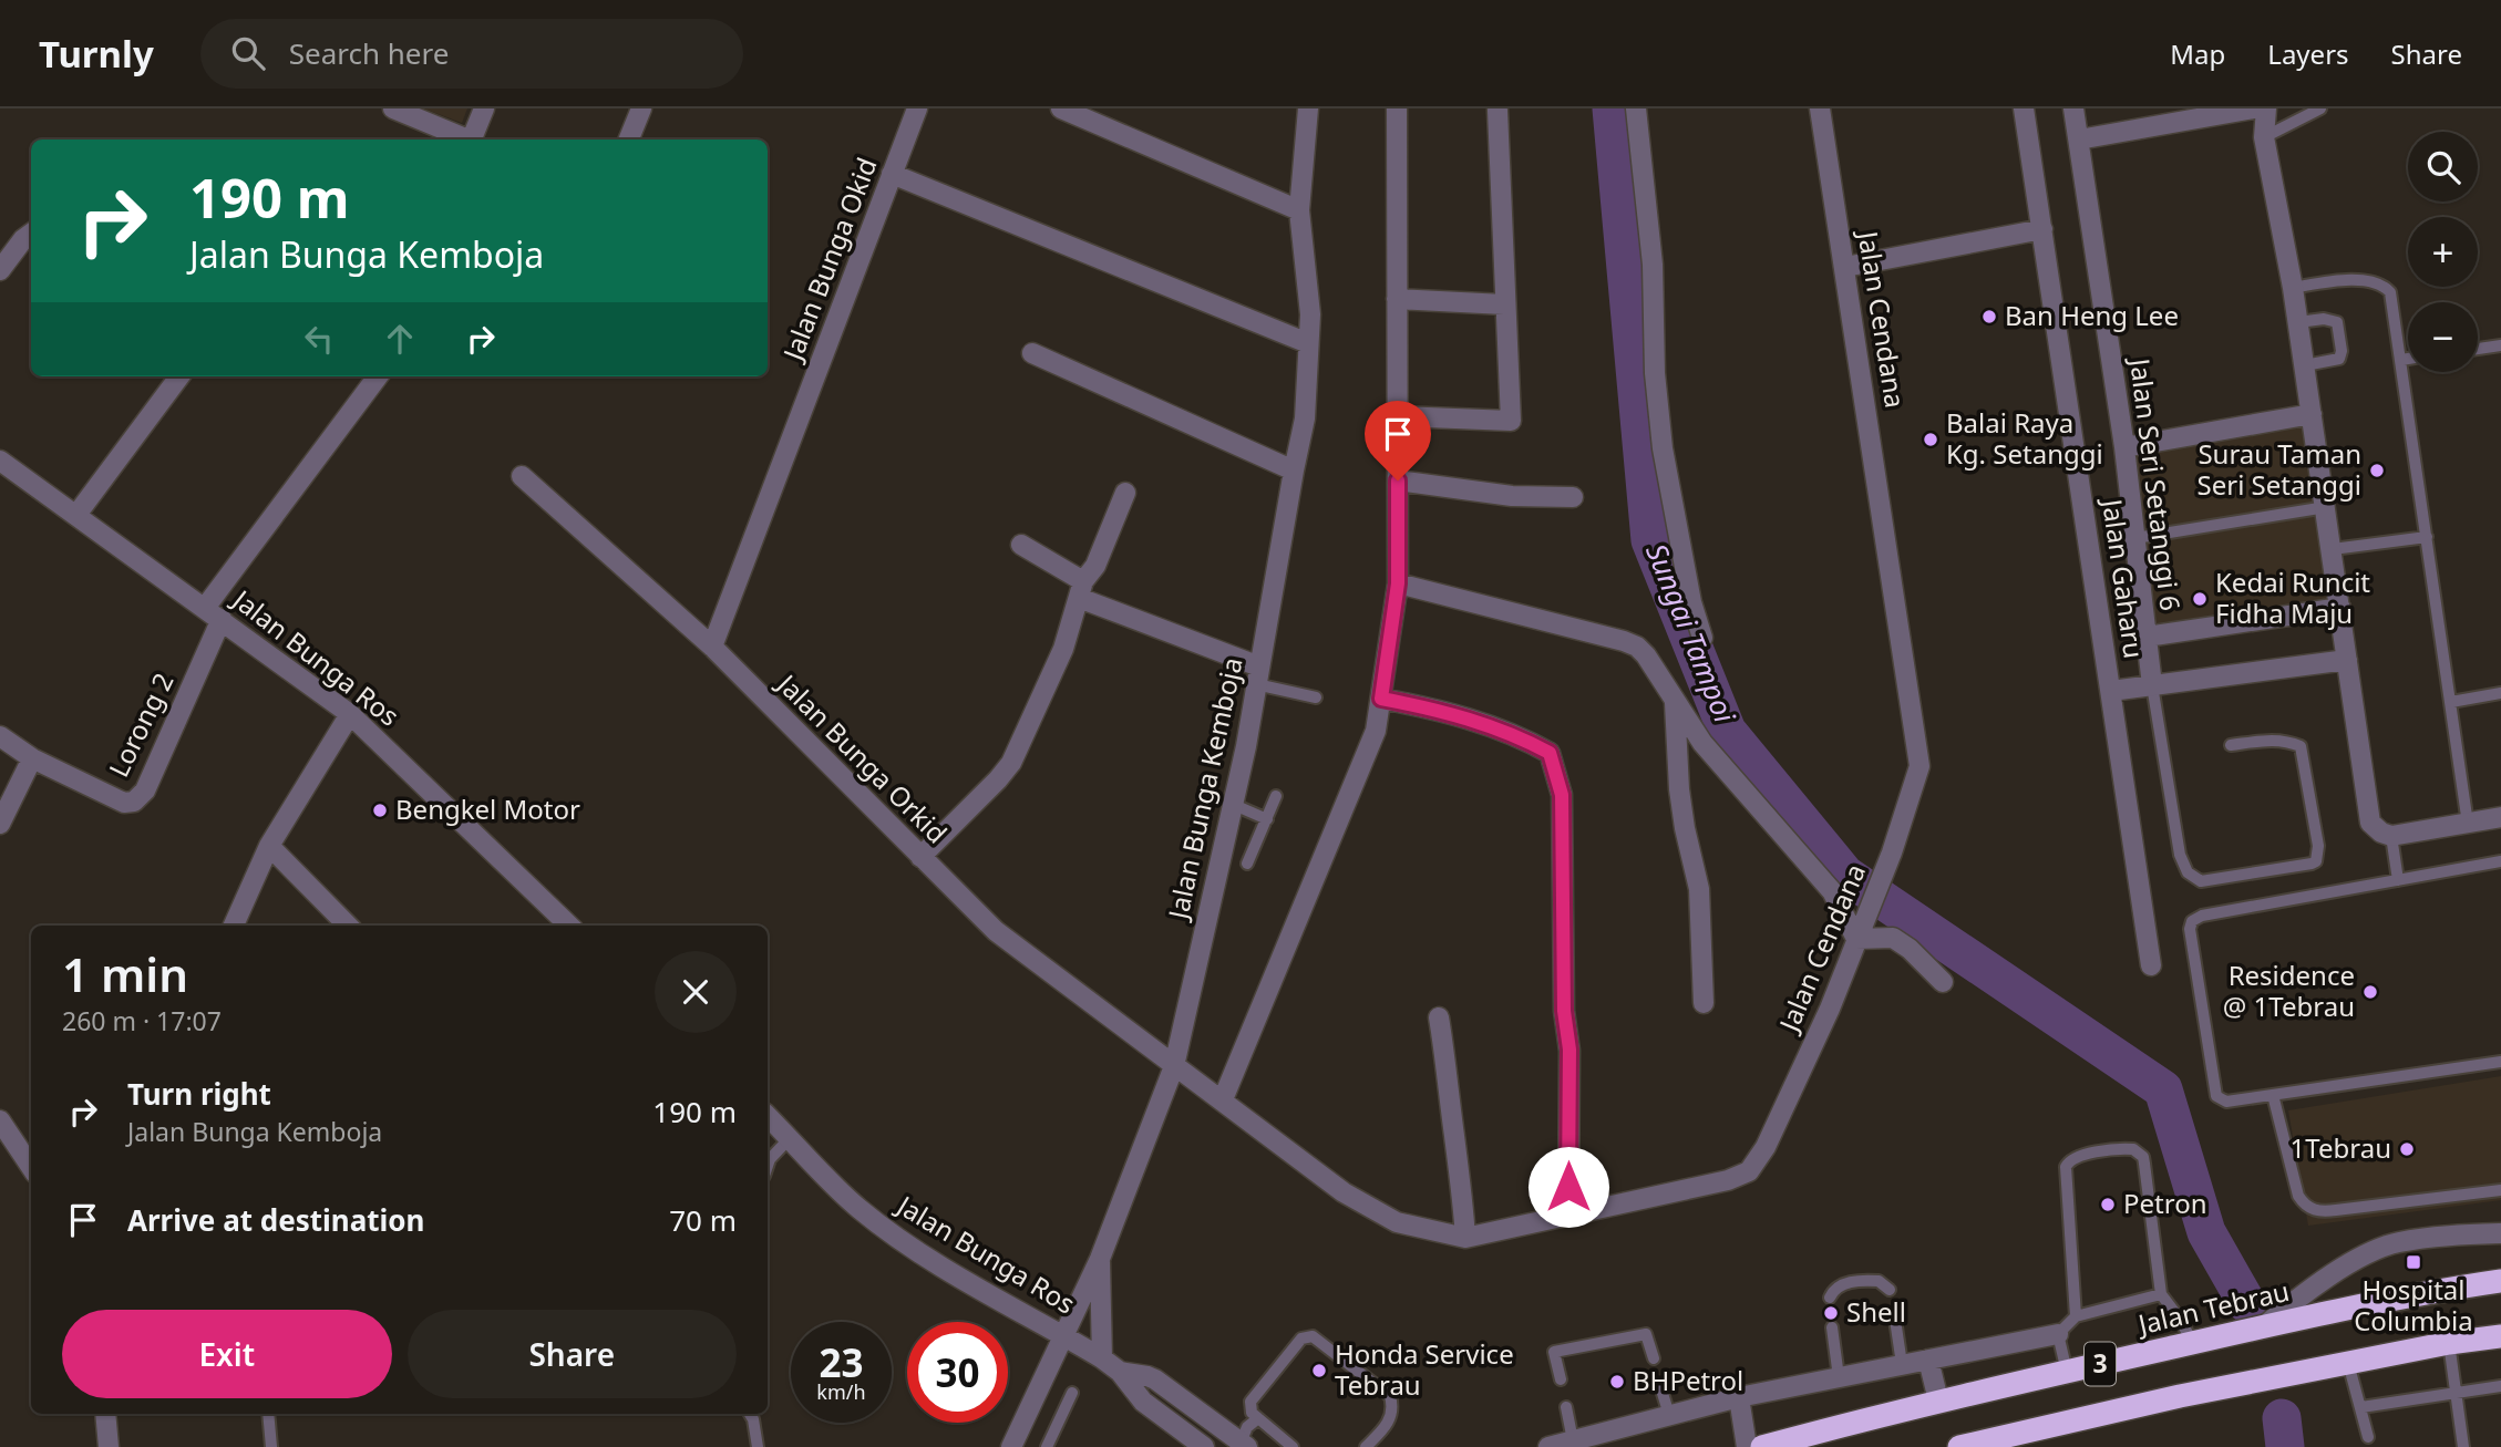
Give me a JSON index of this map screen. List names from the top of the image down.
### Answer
{
  "streets": {
    "highway": ["Jalan Tebrau", "3"],
    "street": [
      "Jalan Bunga Okid",
      "Jalan Cendana",
      "Jalan Seri Setanggi 6",
      "Jalan Gaharu",
      "Jalan Bunga Ros",
      "Lorong 2",
      "Jalan Bunga Orkid",
      "Jalan Bunga Kemboja"
    ]
  },
  "crossings": [
    ["Jalan Bunga Okid", "Jalan Bunga Orkid"],
    ["Jalan Cendana", "Jalan Bunga Orkid"],
    ["Jalan Cendana", "Jalan Bunga Kemboja"],
    ["Jalan Bunga Ros", "Lorong 2"],
    ["Jalan Bunga Ros", "Jalan Bunga Kemboja"],
    ["Jalan Bunga Orkid", "Jalan Bunga Kemboja"]
  ],
  "water": ["Sungai Tampoi"],
  "places": {
    "other": [
      "Ban Heng Lee",
      "Balai Raya Kg. Setanggi",
      "Surau Taman Seri Setanggi",
      "Kedai Runcit Fidha Maju",
      "Bengkel Motor",
      "Residence @ 1Tebrau",
      "1Tebrau",
      "Petron",
      "Shell",
      "Honda Service Tebrau",
      "BHPetrol"
    ],
    "transit": ["Hospital Columbia"]
  },
  "page": {
    "header": "Turnly",
    "search": "Search here",
    "nav": ["Map", "Layers", "Share"],
    "map_buttons": ["+", "−"],
    "turn": ["190 m", "Jalan Bunga Kemboja"],
    "heading": ["1 min", "260 m · 17:07"],
    "list": [
      {
        "name": "Turn right",
        "note": "Jalan Bunga Kemboja",
        "value": "190 m"
      },
      {
        "name": "Arrive at destination",
        "value": "70 m"
      }
    ],
    "buttons": ["Exit", "Share"],
    "speed": "23 km/h",
    "limit": "30"
  }
}
